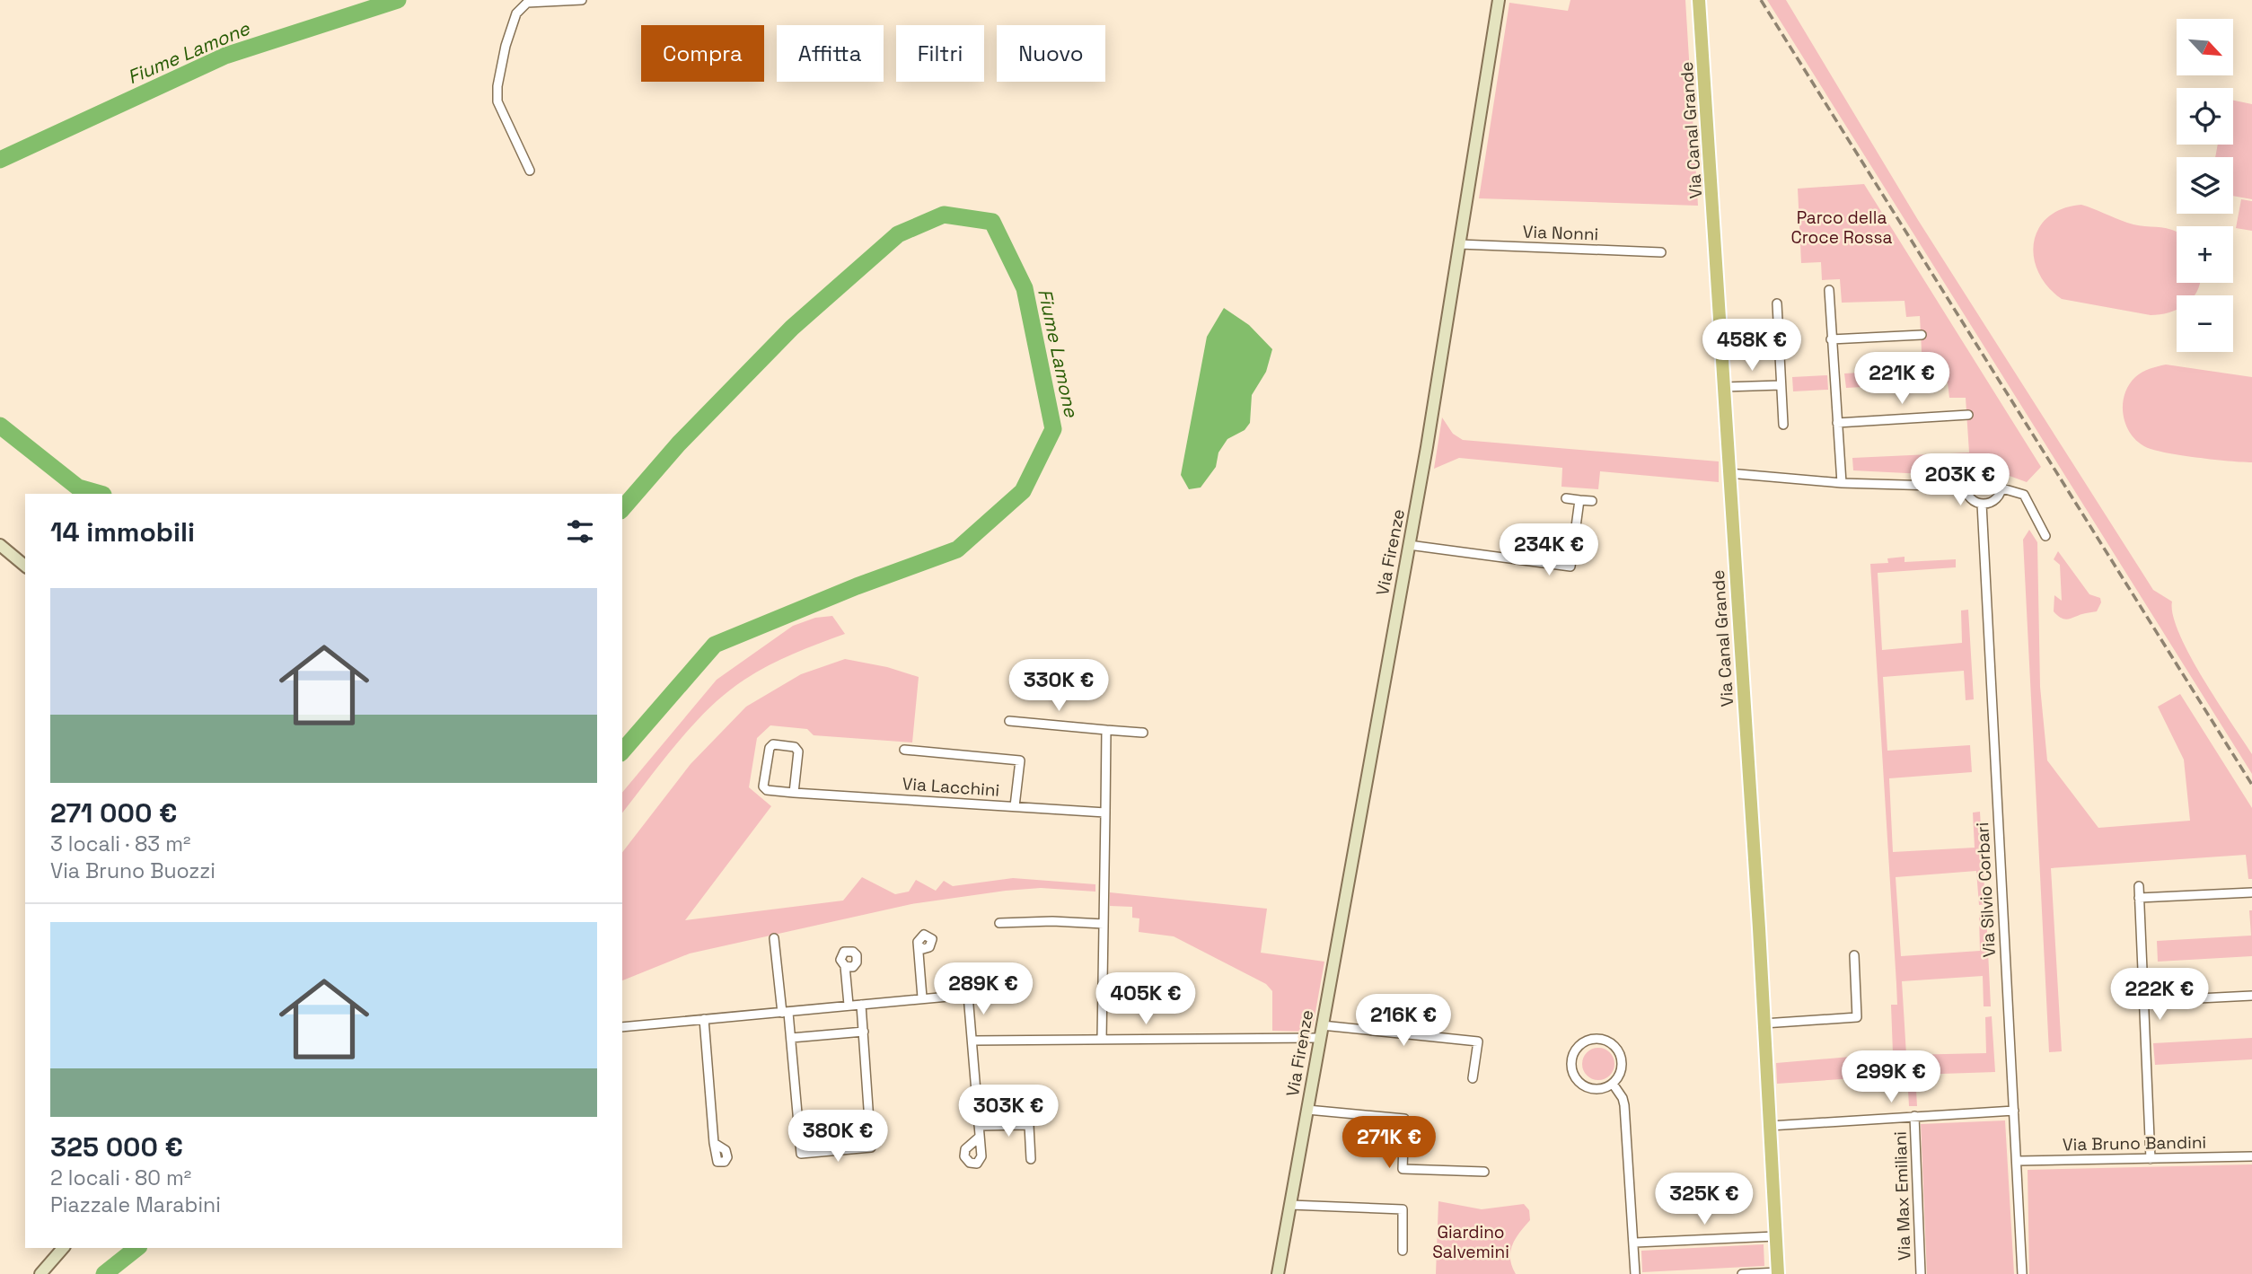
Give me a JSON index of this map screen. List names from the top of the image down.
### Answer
{
  "streets": {
    "main road": ["Via Canal Grande"],
    "street": [
      "Via Nonni",
      "Via Firenze",
      "Via Lacchini",
      "Via Silvio Corbari",
      "Via Bruno Bandini",
      "Via Max Emiliani"
    ]
  },
  "crossings": [
    ["Via Canal Grande", "Via Max Emiliani"],
    ["Via Nonni", "Via Firenze"],
    ["Via Silvio Corbari", "Via Bruno Bandini"],
    ["Via Silvio Corbari", "Via Max Emiliani"]
  ],
  "water": ["Fiume Lamone"],
  "parks": ["Parco della Croce Rossa", "Giardino Salvemini"],
  "north": "bottom right",
  "page": {
    "map_buttons": ["+", "−"],
    "chip": [
      "Compra",
      "Affitta",
      "Filtri",
      "Nuovo"
    ],
    "price": [
      "458K €",
      "221K €",
      "203K €",
      "234K €",
      "330K €",
      "289K €",
      "222K €",
      "405K €",
      "216K €",
      "299K €",
      "303K €",
      "380K €",
      "271K €",
      "325K €"
    ],
    "heading": "14 immobili",
    "list": [
      {
        "name": "271 000 €",
        "note": "3 locali · 83 m² · Via Bruno Buozzi"
      },
      {
        "name": "325 000 €",
        "note": "2 locali · 80 m² · Piazzale Marabini"
      }
    ]
  }
}
